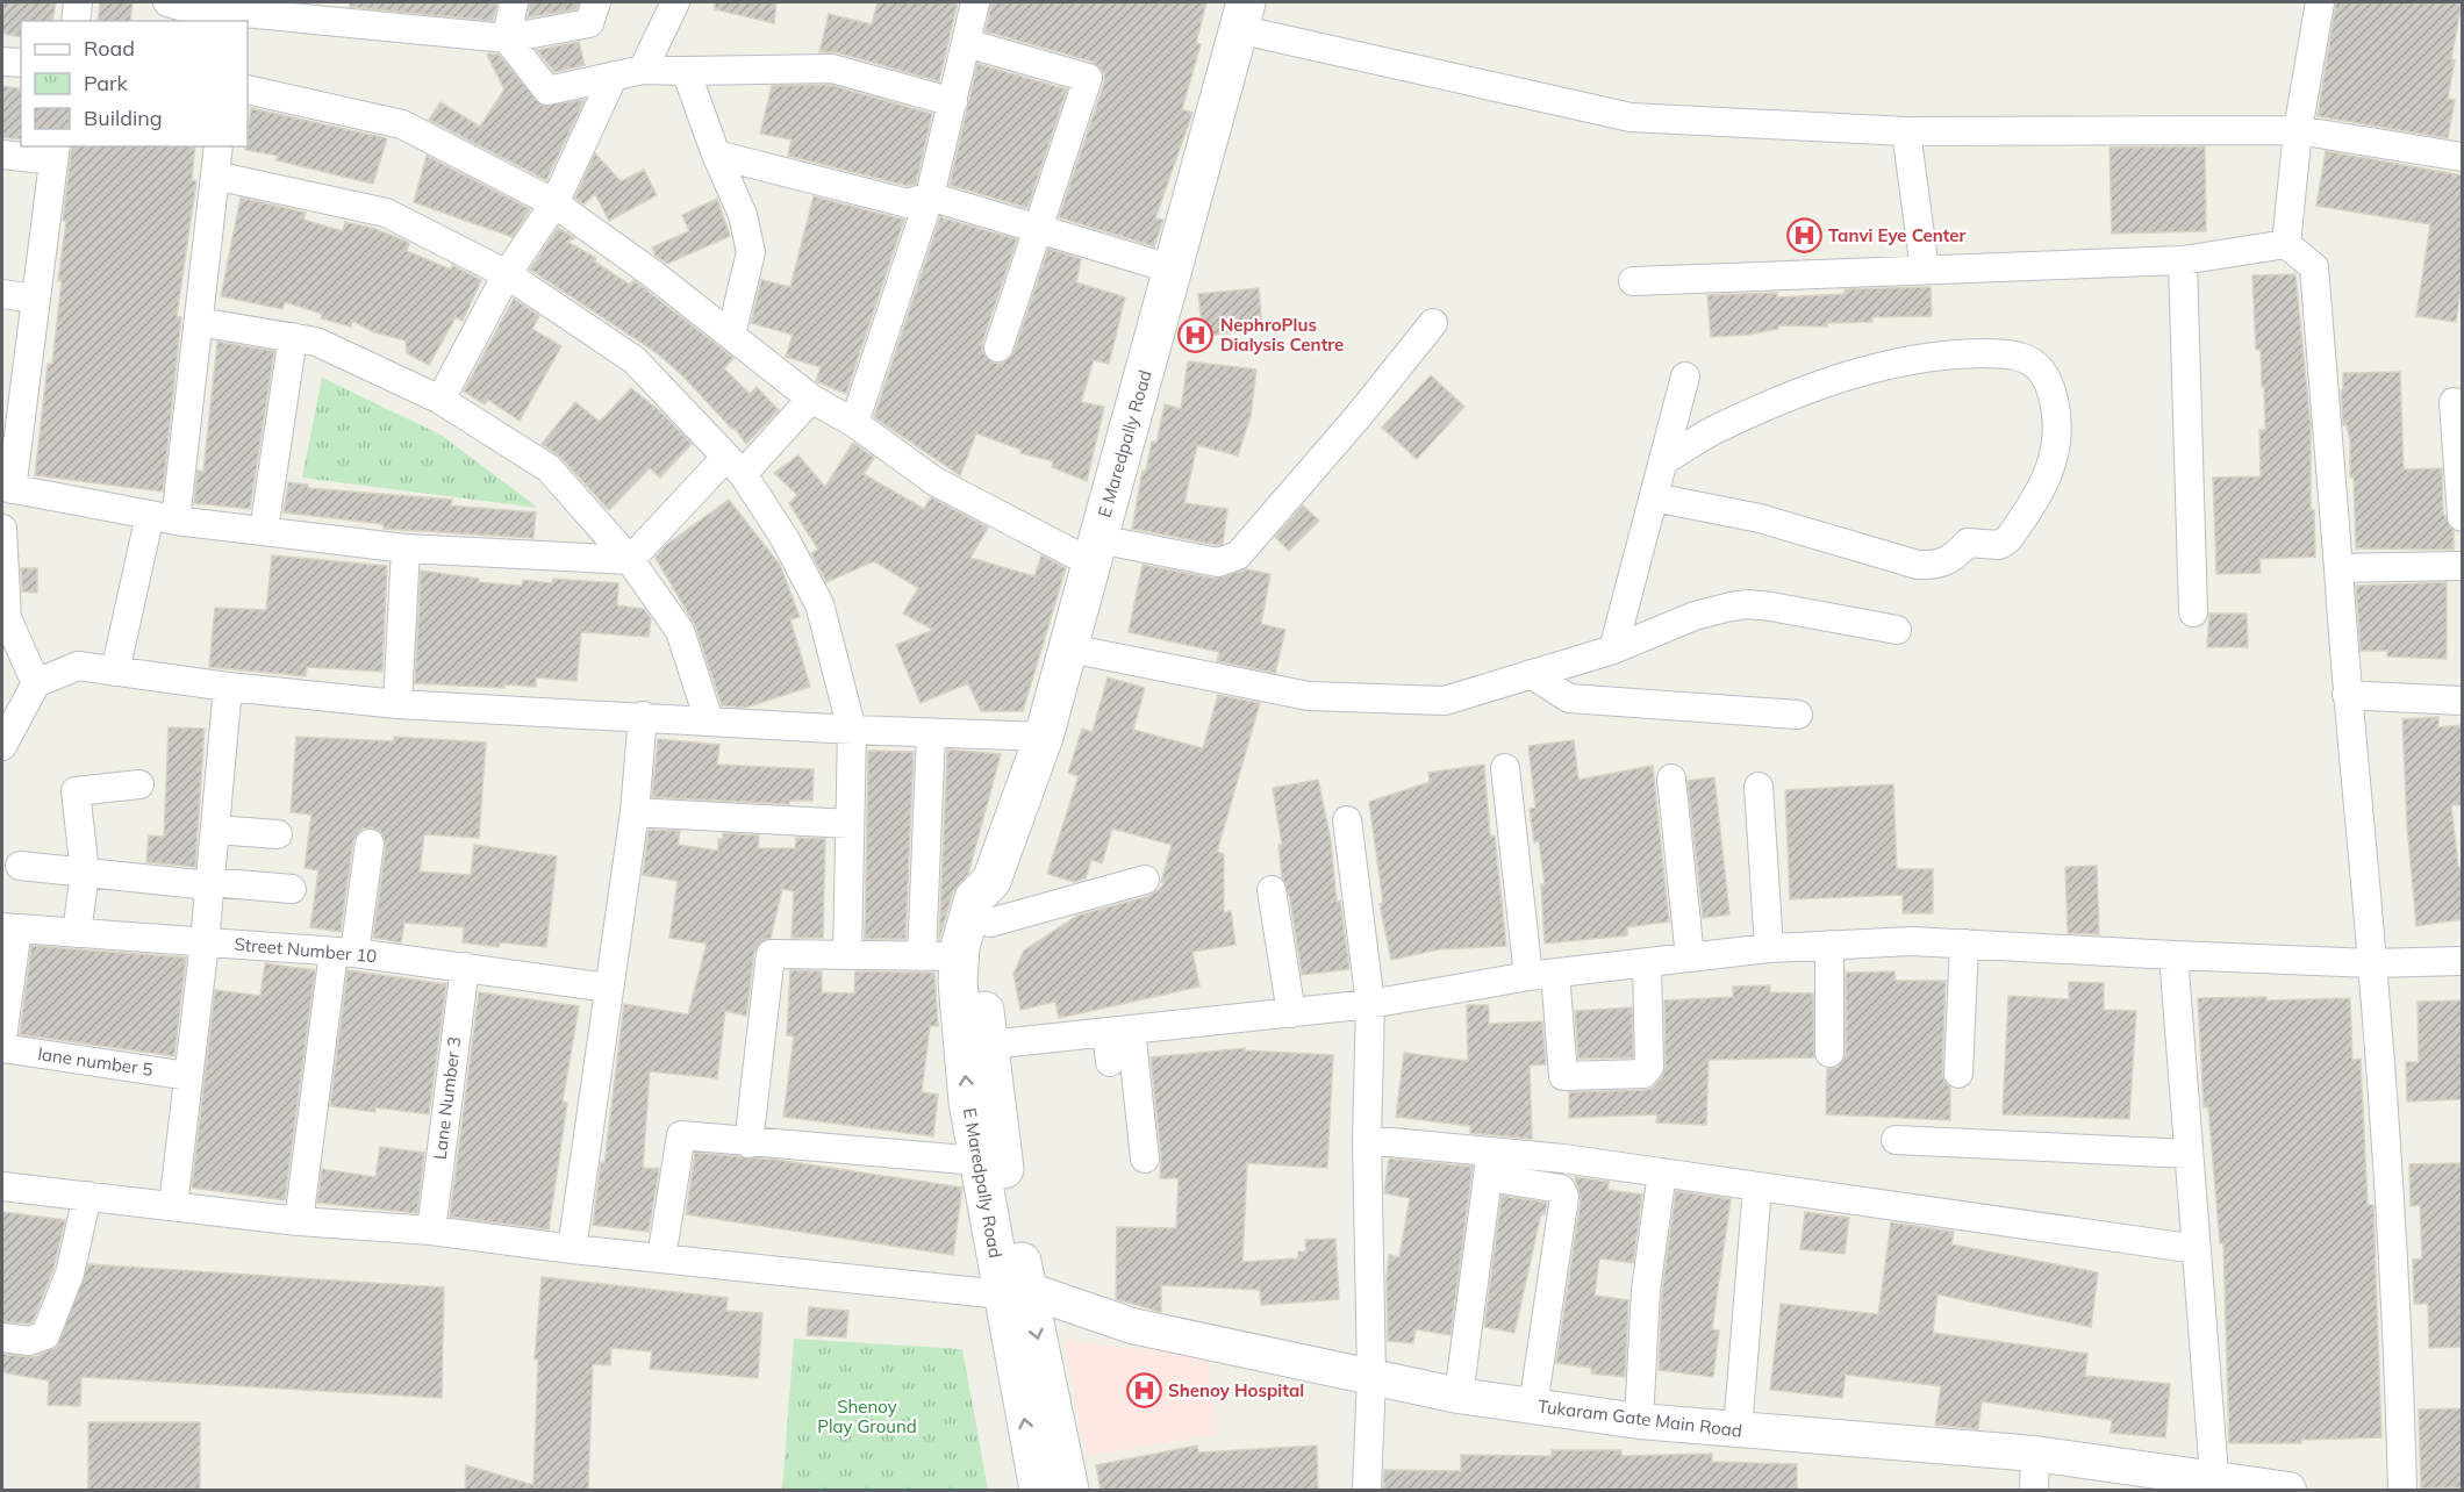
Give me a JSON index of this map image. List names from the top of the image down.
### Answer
{
  "streets": {
    "main road": ["E Maredpally Road"],
    "street": [
      "Street Number 10",
      "lane number 5",
      "Lane Number 3",
      "Tukaram Gate Main Road"
    ]
  },
  "crossings": [
    ["E Maredpally Road", "Tukaram Gate Main Road"],
    ["Street Number 10", "Lane Number 3"]
  ],
  "parks": ["Shenoy Play Ground"],
  "places": {
    "hospital": ["Tanvi Eye Center", "NephroPlus Dialysis Centre", "Shenoy Hospital"]
  },
  "legend": ["Road", "Park", "Building"]
}
